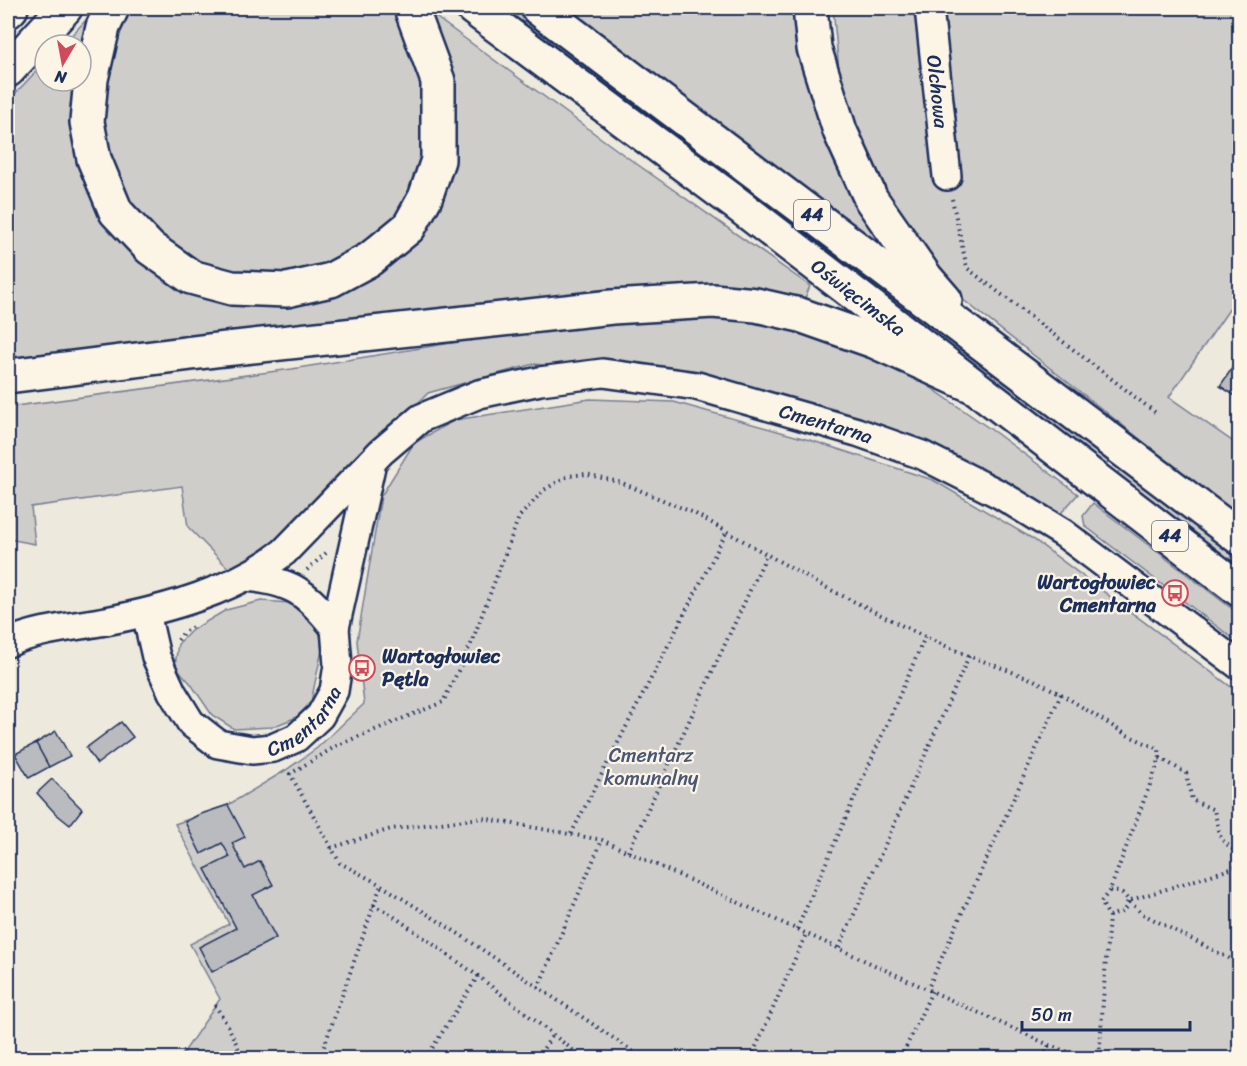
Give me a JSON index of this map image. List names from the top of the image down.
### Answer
{
  "streets": {
    "main road": ["44", "Oświęcimska"],
    "street": ["Olchowa", "Cmentarna"]
  },
  "parks": ["Cmentarz komunalny"],
  "places": {
    "bus stop": ["Wartogłowiec Cmentarna", "Wartogłowiec Pętla"]
  },
  "scale_bar": "50 m",
  "north": "bottom"
}
